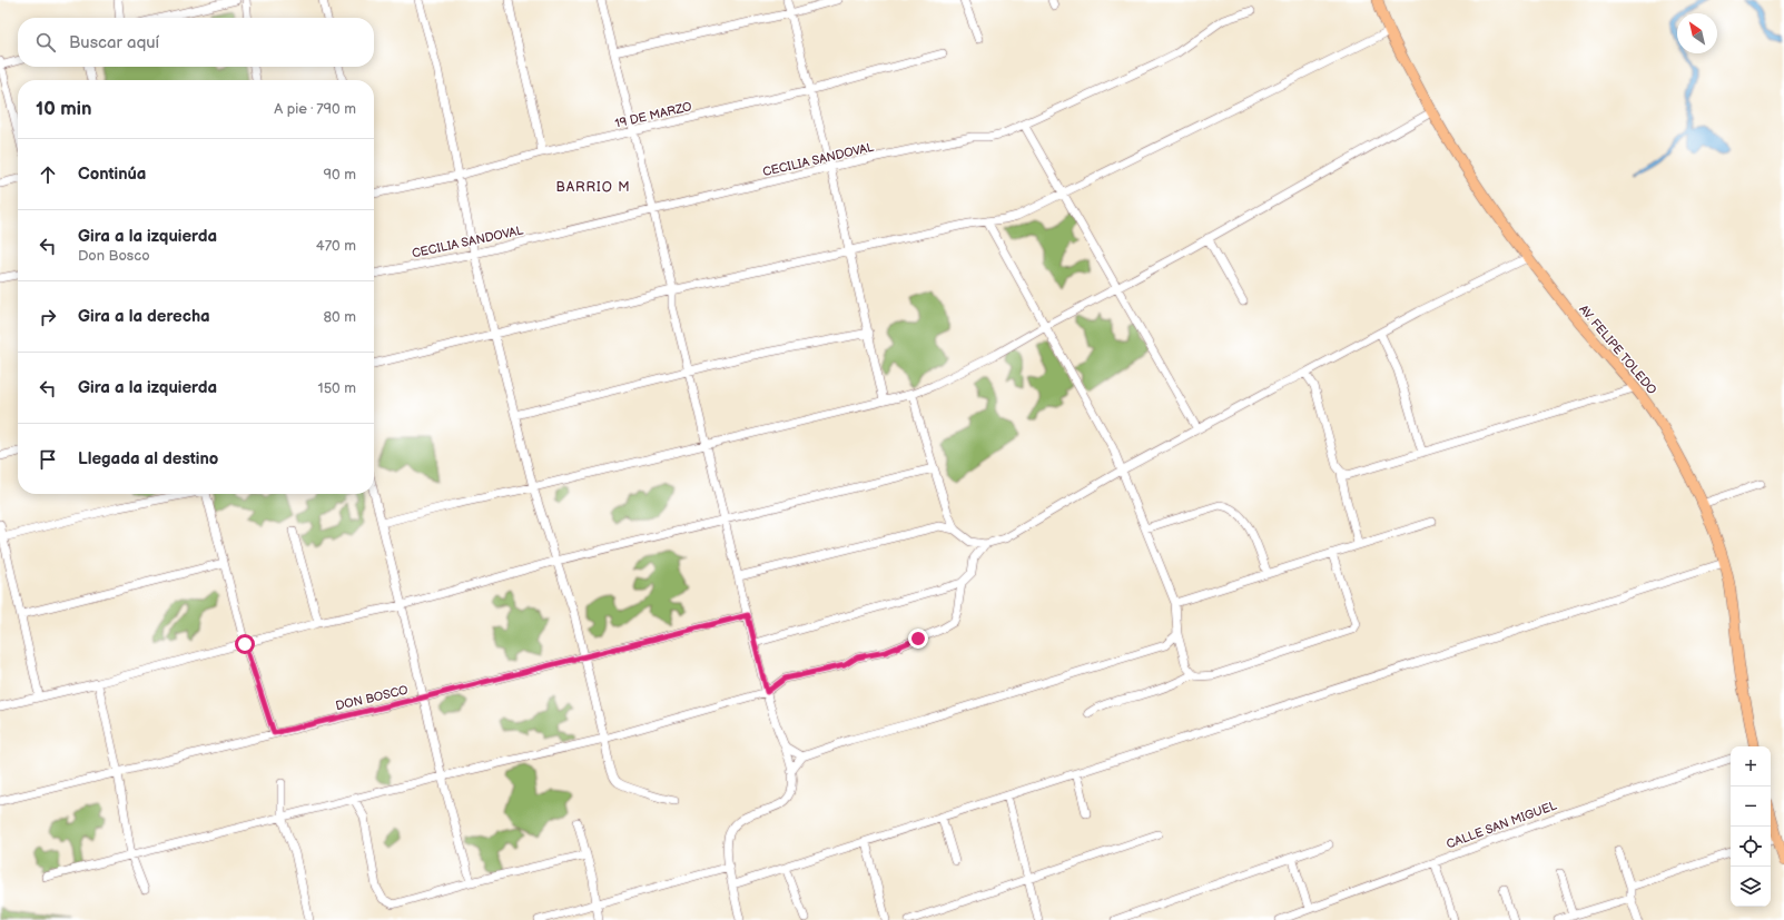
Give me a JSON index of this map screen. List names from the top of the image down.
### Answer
{
  "streets": {
    "main road": ["AV. FELIPE TOLEDO"],
    "street": [
      "19 DE MARZO",
      "CECILIA SANDOVAL",
      "DON BOSCO",
      "CALLE SAN MIGUEL"
    ]
  },
  "districts": ["BARRIO M"],
  "north": "top left",
  "page": {
    "search": "Buscar aquí",
    "heading": ["10 min", "A pie · 790 m"],
    "list": [
      ["Continúa", "90 m"],
      ["Gira a la izquierda", "Don Bosco", "470 m"],
      ["Gira a la derecha", "80 m"],
      ["Gira a la izquierda", "150 m"],
      "Llegada al destino"
    ],
    "map_buttons": ["+", "−"]
  }
}
